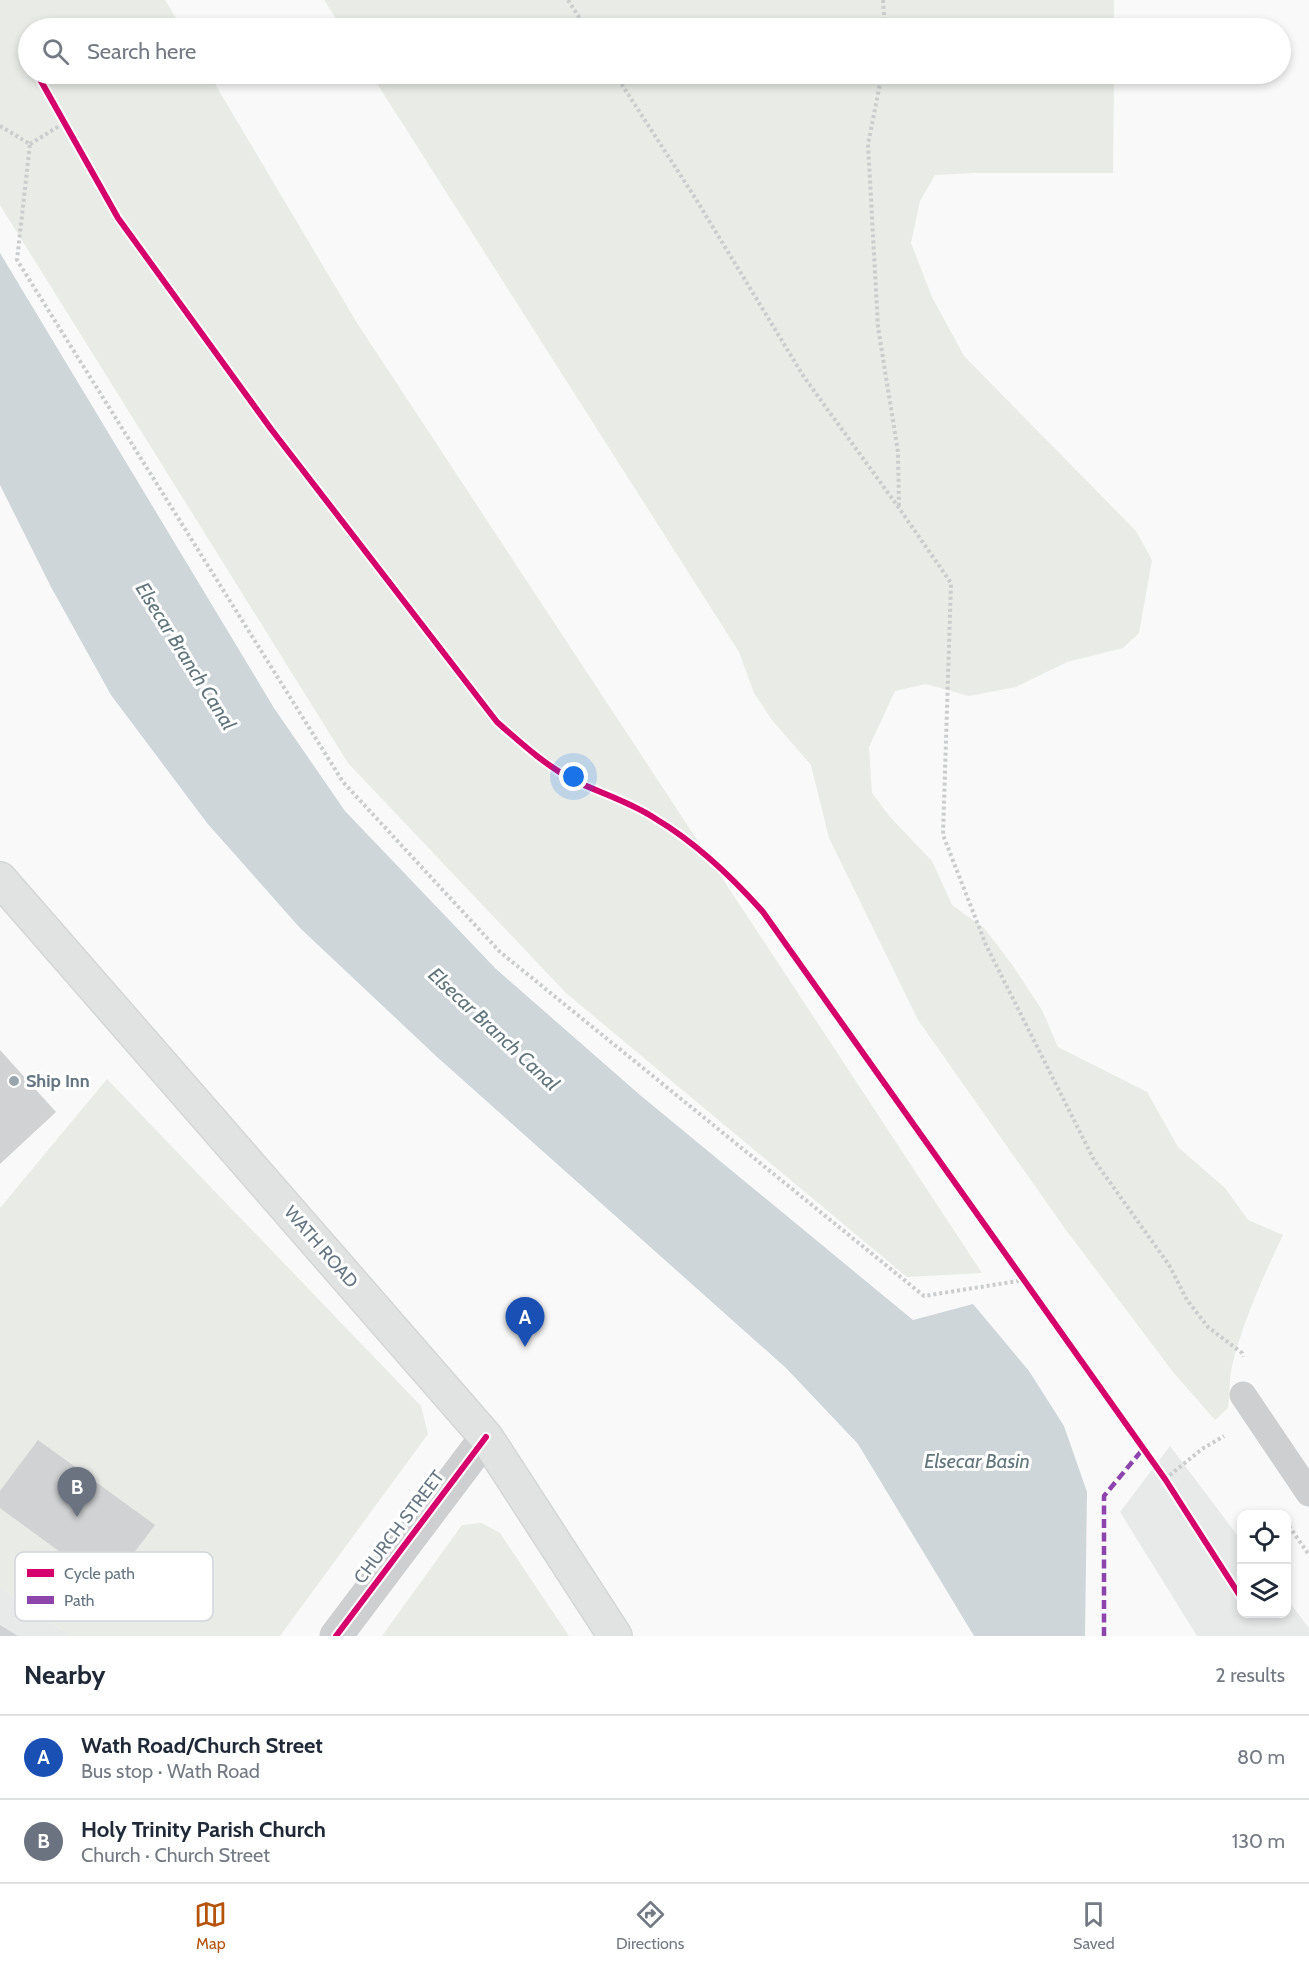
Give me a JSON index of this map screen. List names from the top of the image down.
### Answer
{
  "streets": {
    "main road": ["WATH ROAD"],
    "street": ["CHURCH STREET"]
  },
  "crossings": [
    ["WATH ROAD", "CHURCH STREET"]
  ],
  "water": ["Elsecar Branch Canal", "Elsecar Basin"],
  "places": ["Ship Inn"],
  "legend": ["Cycle path", "Path"],
  "page": {
    "search": "Search here",
    "pins": ["A", "B"],
    "heading": ["Nearby", "2 results"],
    "list": [
      {
        "mark": "A",
        "name": "Wath Road/Church Street",
        "note": "Bus stop · Wath Road",
        "value": "80 m"
      },
      {
        "mark": "B",
        "name": "Holy Trinity Parish Church",
        "note": "Church · Church Street",
        "value": "130 m"
      }
    ],
    "nav": ["Map", "Directions", "Saved"]
  }
}
